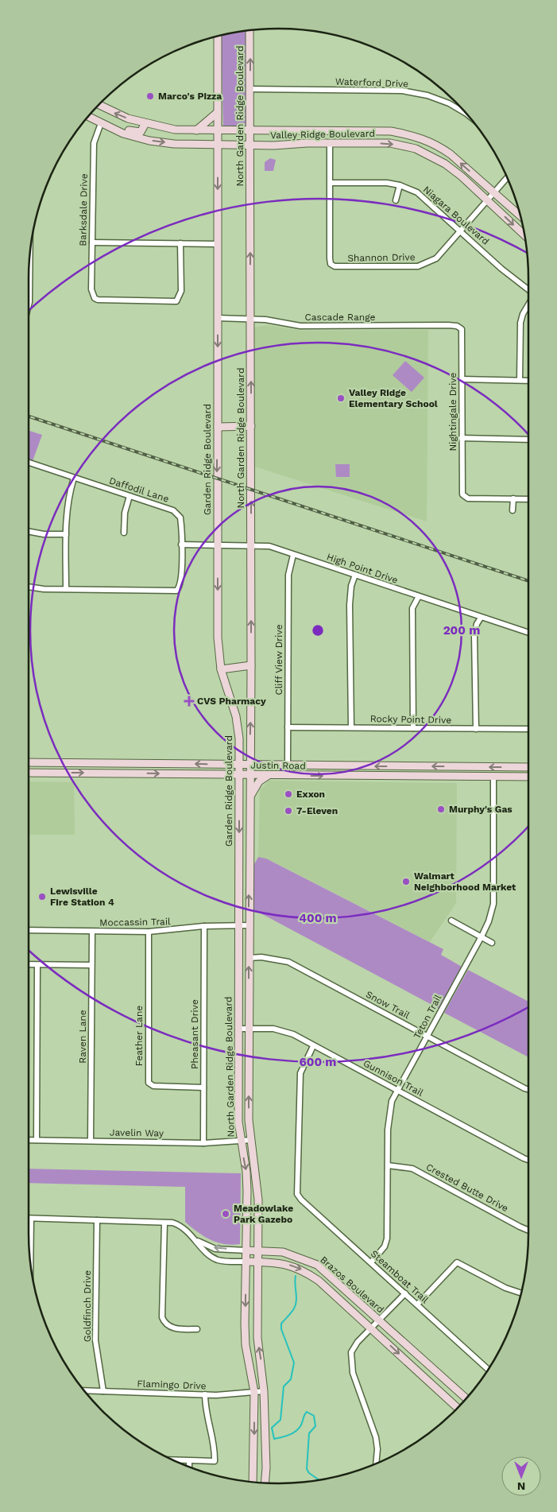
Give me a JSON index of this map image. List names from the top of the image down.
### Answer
{
  "streets": {
    "main road": [
      "North Garden Ridge Boulevard",
      "Valley Ridge Boulevard",
      "Garden Ridge Boulevard",
      "Justin Road",
      "Brazos Boulevard"
    ],
    "street": [
      "Waterford Drive",
      "Barksdale Drive",
      "Niagara Boulevard",
      "Shannon Drive",
      "Cascade Range",
      "Nightingale Drive",
      "Daffodil Lane",
      "High Point Drive",
      "Cliff View Drive",
      "Rocky Point Drive",
      "Moccassin Trail",
      "Snow Trail",
      "Teton Trail",
      "Pheasant Drive",
      "Feather Lane",
      "Raven Lane",
      "Gunnison Trail",
      "Javelin Way",
      "Crested Butte Drive",
      "Steamboat Trail",
      "Goldfinch Drive",
      "Flamingo Drive"
    ]
  },
  "crossings": [
    ["Waterford Drive", "North Garden Ridge Boulevard"],
    ["North Garden Ridge Boulevard", "Valley Ridge Boulevard"],
    ["North Garden Ridge Boulevard", "Cascade Range"],
    ["North Garden Ridge Boulevard", "Garden Ridge Boulevard"],
    ["North Garden Ridge Boulevard", "High Point Drive"],
    ["North Garden Ridge Boulevard", "Justin Road"],
    ["North Garden Ridge Boulevard", "Moccassin Trail"],
    ["North Garden Ridge Boulevard", "Gunnison Trail"],
    ["North Garden Ridge Boulevard", "Javelin Way"],
    ["North Garden Ridge Boulevard", "Brazos Boulevard"],
    ["North Garden Ridge Boulevard", "Flamingo Drive"],
    ["Valley Ridge Boulevard", "Barksdale Drive"],
    ["Valley Ridge Boulevard", "Shannon Drive"],
    ["Valley Ridge Boulevard", "Garden Ridge Boulevard"],
    ["Niagara Boulevard", "Shannon Drive"],
    ["Cascade Range", "Nightingale Drive"],
    ["Cascade Range", "Garden Ridge Boulevard"],
    ["Garden Ridge Boulevard", "High Point Drive"],
    ["Garden Ridge Boulevard", "Justin Road"],
    ["Daffodil Lane", "High Point Drive"],
    ["High Point Drive", "Cliff View Drive"],
    ["Cliff View Drive", "Rocky Point Drive"],
    ["Cliff View Drive", "Justin Road"],
    ["Justin Road", "Teton Trail"],
    ["Moccassin Trail", "Pheasant Drive"],
    ["Moccassin Trail", "Feather Lane"],
    ["Moccassin Trail", "Raven Lane"],
    ["Snow Trail", "Teton Trail"],
    ["Teton Trail", "Gunnison Trail"],
    ["Teton Trail", "Crested Butte Drive"],
    ["Teton Trail", "Steamboat Trail"],
    ["Pheasant Drive", "Feather Lane"],
    ["Pheasant Drive", "Javelin Way"],
    ["Raven Lane", "Javelin Way"],
    ["Gunnison Trail", "Steamboat Trail"],
    ["Brazos Boulevard", "Goldfinch Drive"],
    ["Goldfinch Drive", "Flamingo Drive"]
  ],
  "one_way": ["Garden Ridge Boulevard"],
  "places": {
    "other": [
      "Marco's Pizza",
      "Valley Ridge Elementary School",
      "Exxon",
      "Murphy's Gas",
      "7-Eleven",
      "Walmart Neighborhood Market",
      "Lewisville Fire Station 4",
      "Meadowlake Park Gazebo"
    ],
    "health": ["CVS Pharmacy"]
  },
  "north": "bottom",
  "rings": ["200 m", "400 m", "600 m"]
}
